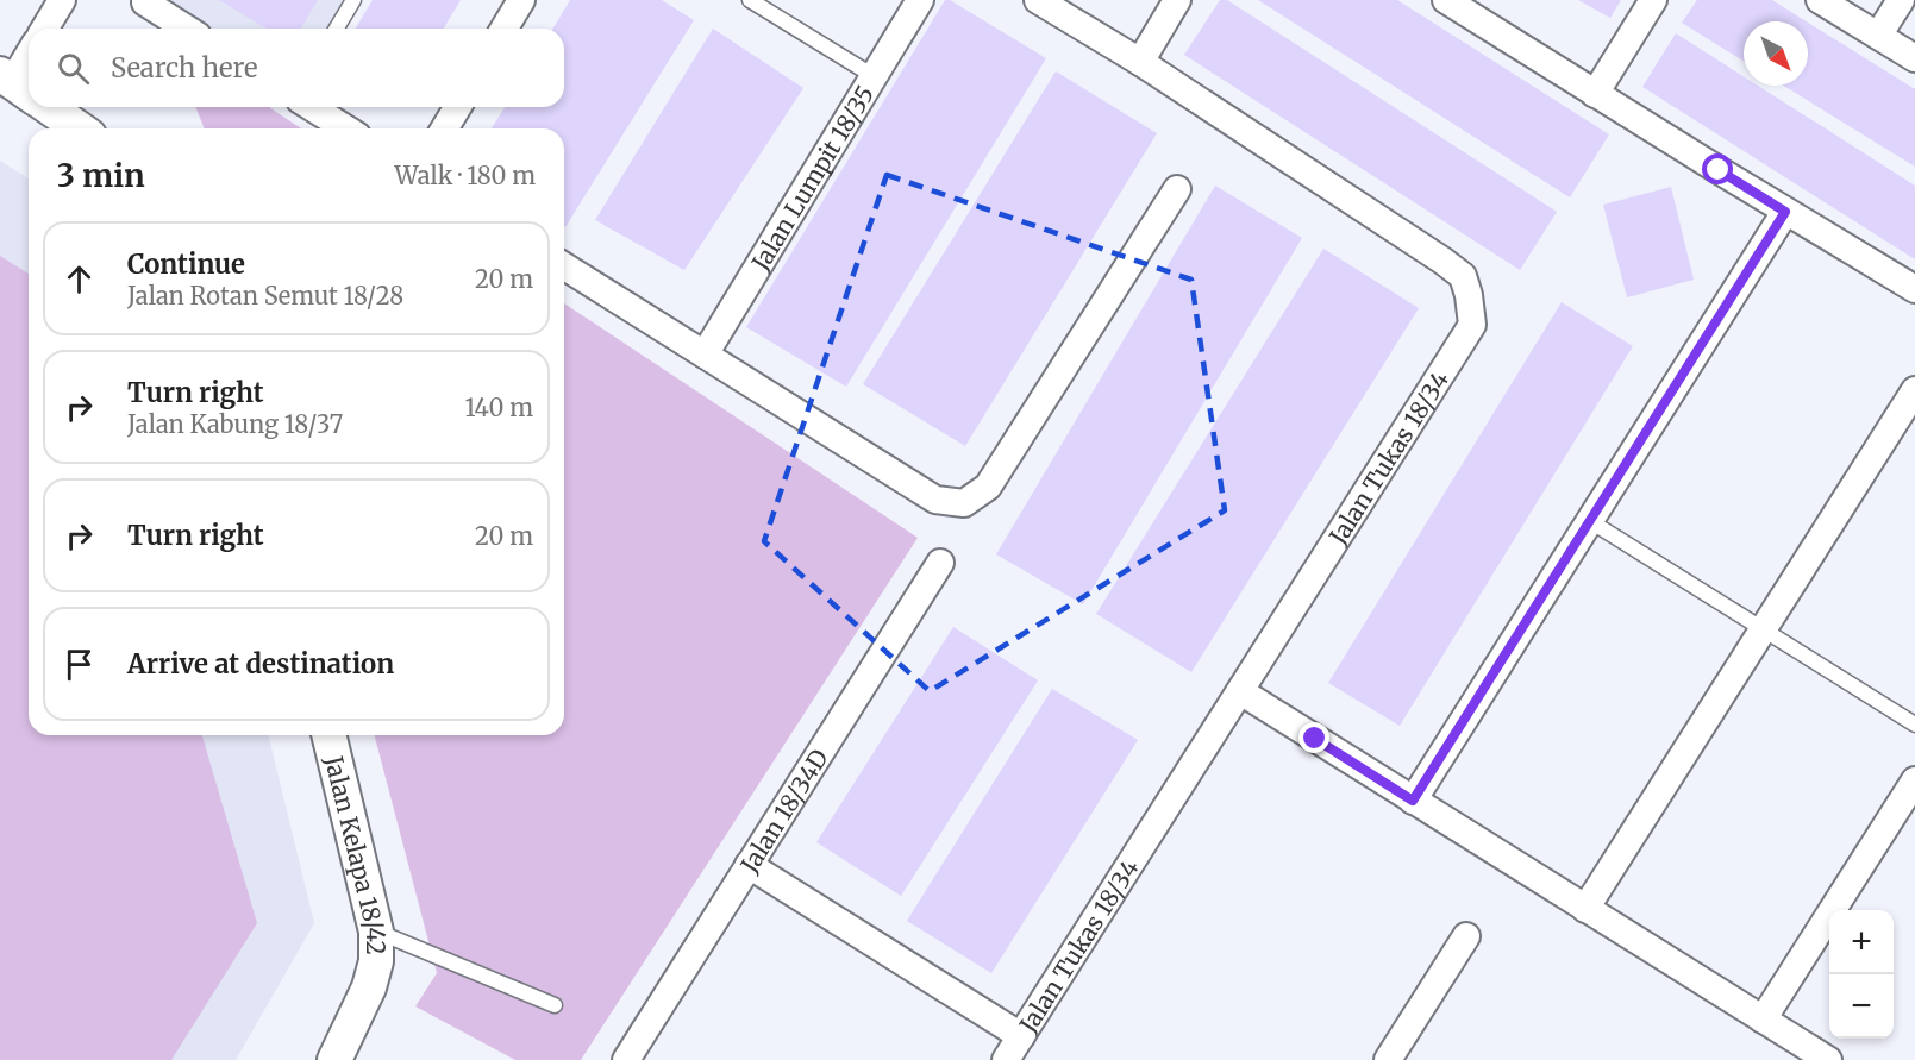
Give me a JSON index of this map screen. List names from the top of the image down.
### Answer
{
  "streets": {
    "street": [
      "Jalan Lumpit 18/35",
      "Jalan Tukas 18/34",
      "Jalan 18/34D",
      "Jalan Kelapa 18/42"
    ]
  },
  "north": "bottom right",
  "page": {
    "search": "Search here",
    "heading": ["3 min", "Walk · 180 m"],
    "list": [
      ["Continue", "Jalan Rotan Semut 18/28", "20 m"],
      ["Turn right", "Jalan Kabung 18/37", "140 m"],
      ["Turn right", "20 m"],
      "Arrive at destination"
    ],
    "map_buttons": ["+", "−"]
  }
}
